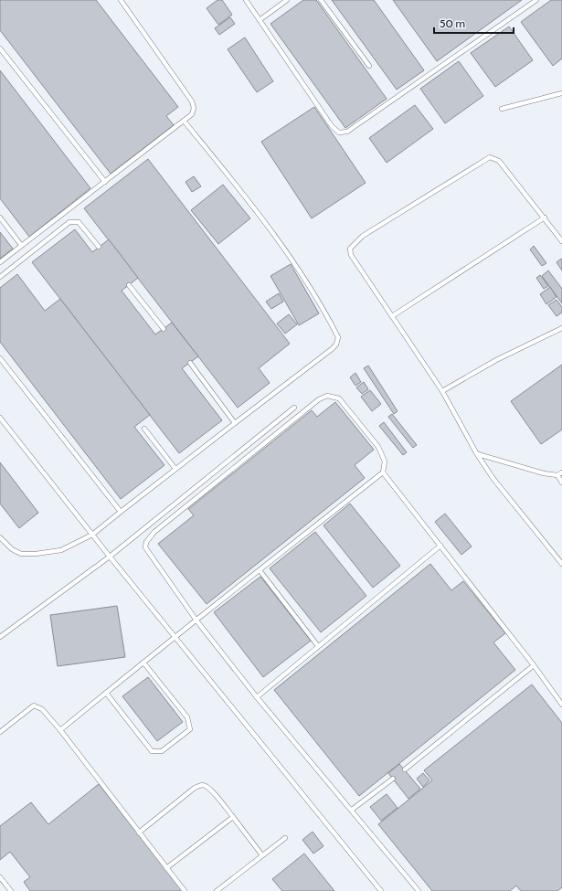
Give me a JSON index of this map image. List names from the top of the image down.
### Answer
{
  "scale_bar": "50 m"
}
